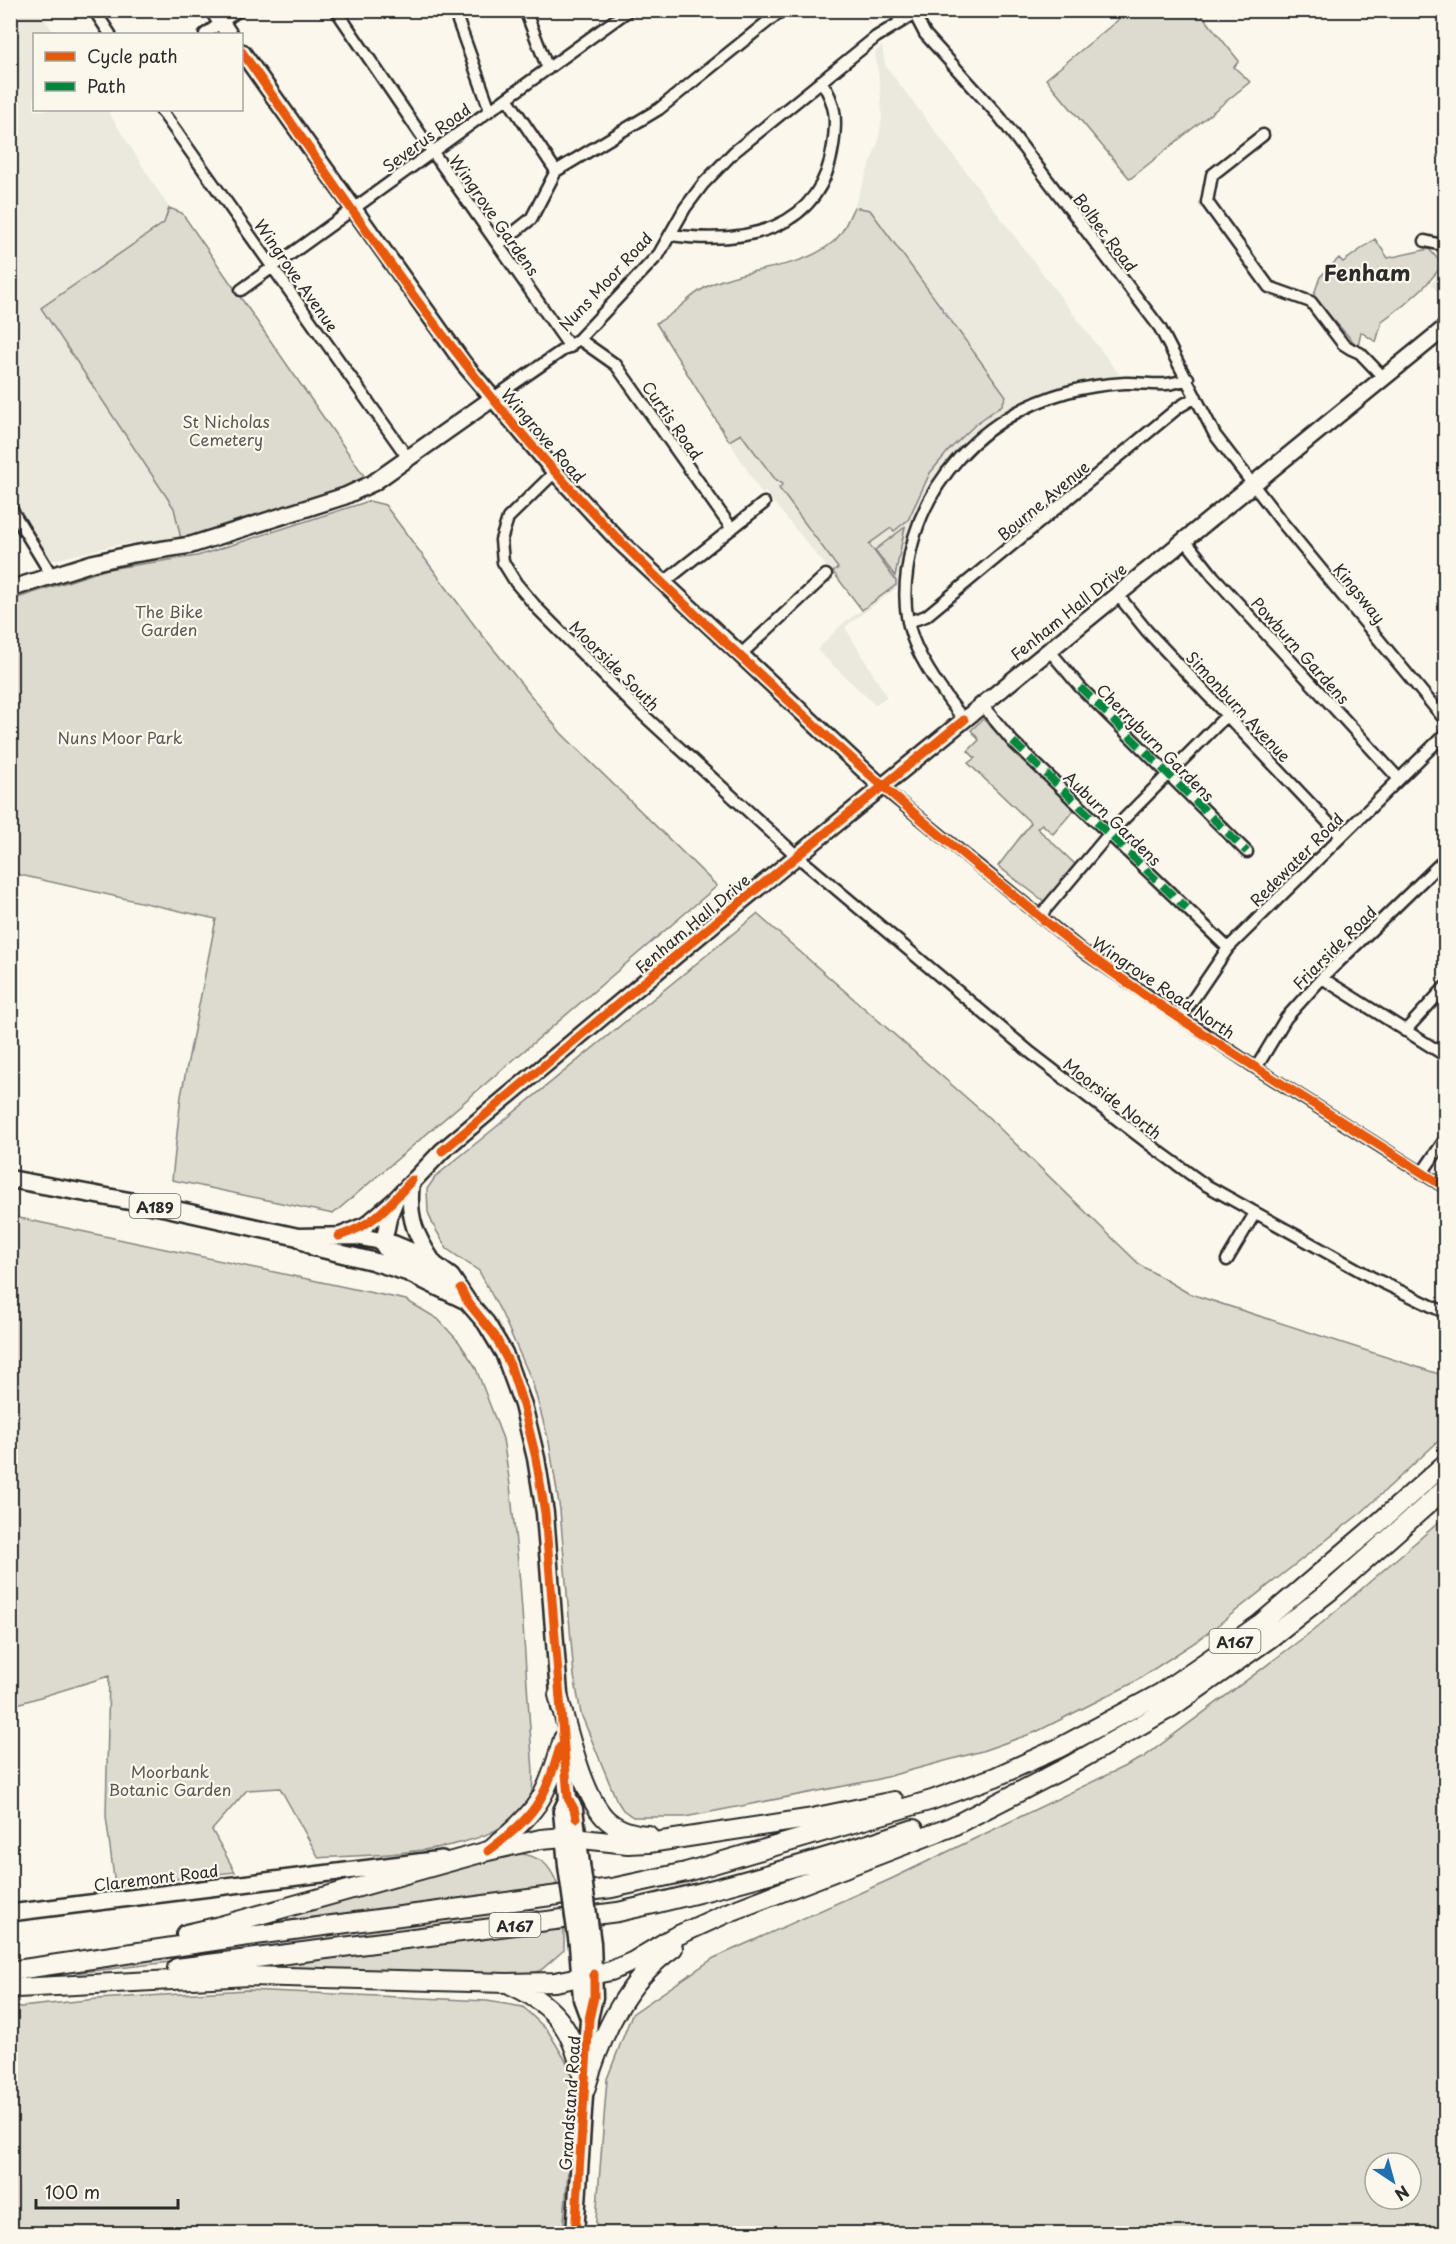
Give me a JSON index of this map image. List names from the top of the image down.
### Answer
{
  "streets": {
    "highway": ["A167"],
    "main road": ["A189", "Grandstand Road"],
    "street": [
      "Severus Road",
      "Wingrove Gardens",
      "Bolbec Road",
      "Wingrove Avenue",
      "Nuns Moor Road",
      "Curtis Road",
      "Wingrove Road",
      "Bourne Avenue",
      "Kingsway",
      "Fenham Hall Drive",
      "Powburn Gardens",
      "Moorside South",
      "Simonburn Avenue",
      "Cherryburn Gardens",
      "Auburn Gardens",
      "Redewater Road",
      "Friarside Road",
      "Wingrove Road North",
      "Moorside North",
      "Claremont Road"
    ]
  },
  "crossings": [
    ["Severus Road", "Wingrove Gardens"],
    ["Severus Road", "Wingrove Avenue"],
    ["Severus Road", "Wingrove Road"],
    ["Wingrove Gardens", "Nuns Moor Road"],
    ["Wingrove Gardens", "Curtis Road"],
    ["Bolbec Road", "Nuns Moor Road"],
    ["Bolbec Road", "Bourne Avenue"],
    ["Bolbec Road", "Kingsway"],
    ["Bolbec Road", "Fenham Hall Drive"],
    ["Wingrove Avenue", "Nuns Moor Road"],
    ["Nuns Moor Road", "Curtis Road"],
    ["Nuns Moor Road", "Wingrove Road"],
    ["Wingrove Road", "Fenham Hall Drive"],
    ["Wingrove Road", "Moorside South"],
    ["Wingrove Road", "Wingrove Road North"],
    ["Kingsway", "Fenham Hall Drive"],
    ["Fenham Hall Drive", "Powburn Gardens"],
    ["Fenham Hall Drive", "Moorside South"],
    ["Fenham Hall Drive", "Simonburn Avenue"],
    ["Fenham Hall Drive", "Cherryburn Gardens"],
    ["Fenham Hall Drive", "Auburn Gardens"],
    ["Fenham Hall Drive", "Wingrove Road North"],
    ["Fenham Hall Drive", "Moorside North"],
    ["Fenham Hall Drive", "A189"],
    ["Powburn Gardens", "Redewater Road"],
    ["Moorside South", "Moorside North"],
    ["Simonburn Avenue", "Redewater Road"],
    ["Auburn Gardens", "Redewater Road"],
    ["Redewater Road", "Wingrove Road North"],
    ["Friarside Road", "Wingrove Road North"],
    ["A189", "Grandstand Road"]
  ],
  "districts": ["Fenham"],
  "parks": [
    "St Nicholas Cemetery",
    "The Bike Garden",
    "Nuns Moor Park",
    "Moorbank Botanic Garden"
  ],
  "legend": ["Cycle path", "Path"],
  "scale_bar": "100 m",
  "north": "bottom right"
}
